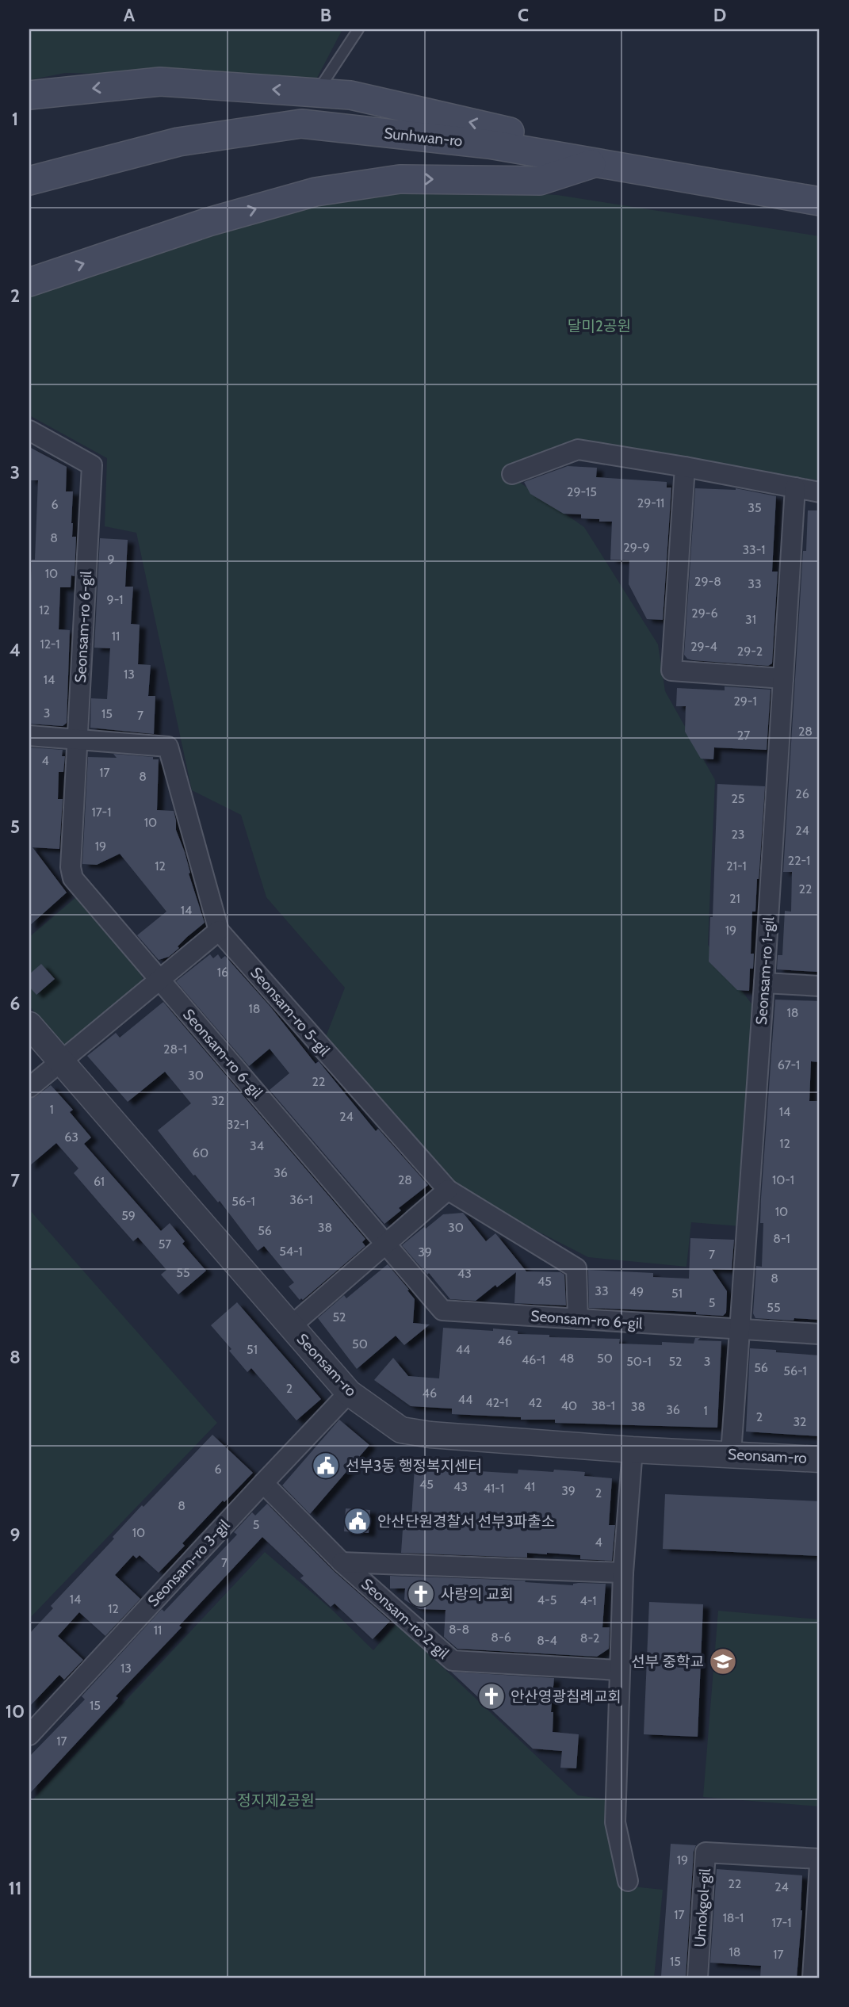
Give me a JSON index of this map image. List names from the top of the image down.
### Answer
{
  "streets": {
    "main road": ["Sunhwan-ro"],
    "street": [
      "Seonsam-ro 6-gil",
      "Seonsam-ro 1-gil",
      "Seonsam-ro 5-gil",
      "Seonsam-ro",
      "Seonsam-ro 3-gil",
      "Seonsam-ro 2-gil",
      "Umokgol-gil"
    ]
  },
  "crossings": [
    ["Seonsam-ro 6-gil", "Seonsam-ro 1-gil"],
    ["Seonsam-ro 6-gil", "Seonsam-ro 5-gil"],
    ["Seonsam-ro 1-gil", "Seonsam-ro"],
    ["Seonsam-ro", "Seonsam-ro 3-gil"],
    ["Seonsam-ro 3-gil", "Seonsam-ro 2-gil"]
  ],
  "parks": ["달미2공원", "정지제2공원"],
  "places": {
    "public building": ["선부3동 행정복지센터", "안산단원경찰서 선부3파출소"],
    "church": ["사랑의 교회", "안산영광침례교회"],
    "school or university": ["선부 중학교"]
  },
  "house_numbers": [
    "29-15",
    "29-11",
    "6",
    "35",
    "8",
    "29-9",
    "33-1",
    "9",
    "10",
    "29-8",
    "33",
    "9-1",
    "12",
    "29-6",
    "31",
    "11",
    "12-1",
    "29-4",
    "29-2",
    "13",
    "14",
    "29-1",
    "3",
    "15",
    "7",
    "28",
    "27",
    "4",
    "17",
    "8",
    "26",
    "25",
    "17-1",
    "10",
    "24",
    "23",
    "19",
    "22-1",
    "12",
    "21-1",
    "22",
    "21",
    "14",
    "19",
    "16",
    "18",
    "18",
    "28-1",
    "67-1",
    "30",
    "22",
    "32",
    "1",
    "14",
    "24",
    "32-1",
    "63",
    "12",
    "34",
    "60",
    "36",
    "28",
    "10-1",
    "61",
    "36-1",
    "56-1",
    "10",
    "59",
    "38",
    "30",
    "56",
    "8-1",
    "57",
    "54-1",
    "39",
    "7",
    "55",
    "43",
    "8",
    "45",
    "33",
    "49",
    "51",
    "5",
    "55",
    "52",
    "46",
    "50",
    "51",
    "44",
    "48",
    "50",
    "46-1",
    "50-1",
    "52",
    "3",
    "56",
    "56-1",
    "2",
    "46",
    "44",
    "42-1",
    "42",
    "40",
    "38-1",
    "38",
    "36",
    "1",
    "2",
    "32",
    "6",
    "45",
    "43",
    "41",
    "41-1",
    "39",
    "2",
    "8",
    "5",
    "10",
    "4",
    "7",
    "14",
    "4-5",
    "4-1",
    "12",
    "8-8",
    "11",
    "8-6",
    "8-2",
    "8-4",
    "13",
    "15",
    "17",
    "19",
    "22",
    "24",
    "17",
    "18-1",
    "17-1",
    "18",
    "17",
    "15"
  ],
  "grid": {
    "columns": [
      "A",
      "B",
      "C",
      "D"
    ],
    "rows": [
      "1",
      "2",
      "3",
      "4",
      "5",
      "6",
      "7",
      "8",
      "9",
      "10",
      "11"
    ]
  }
}
